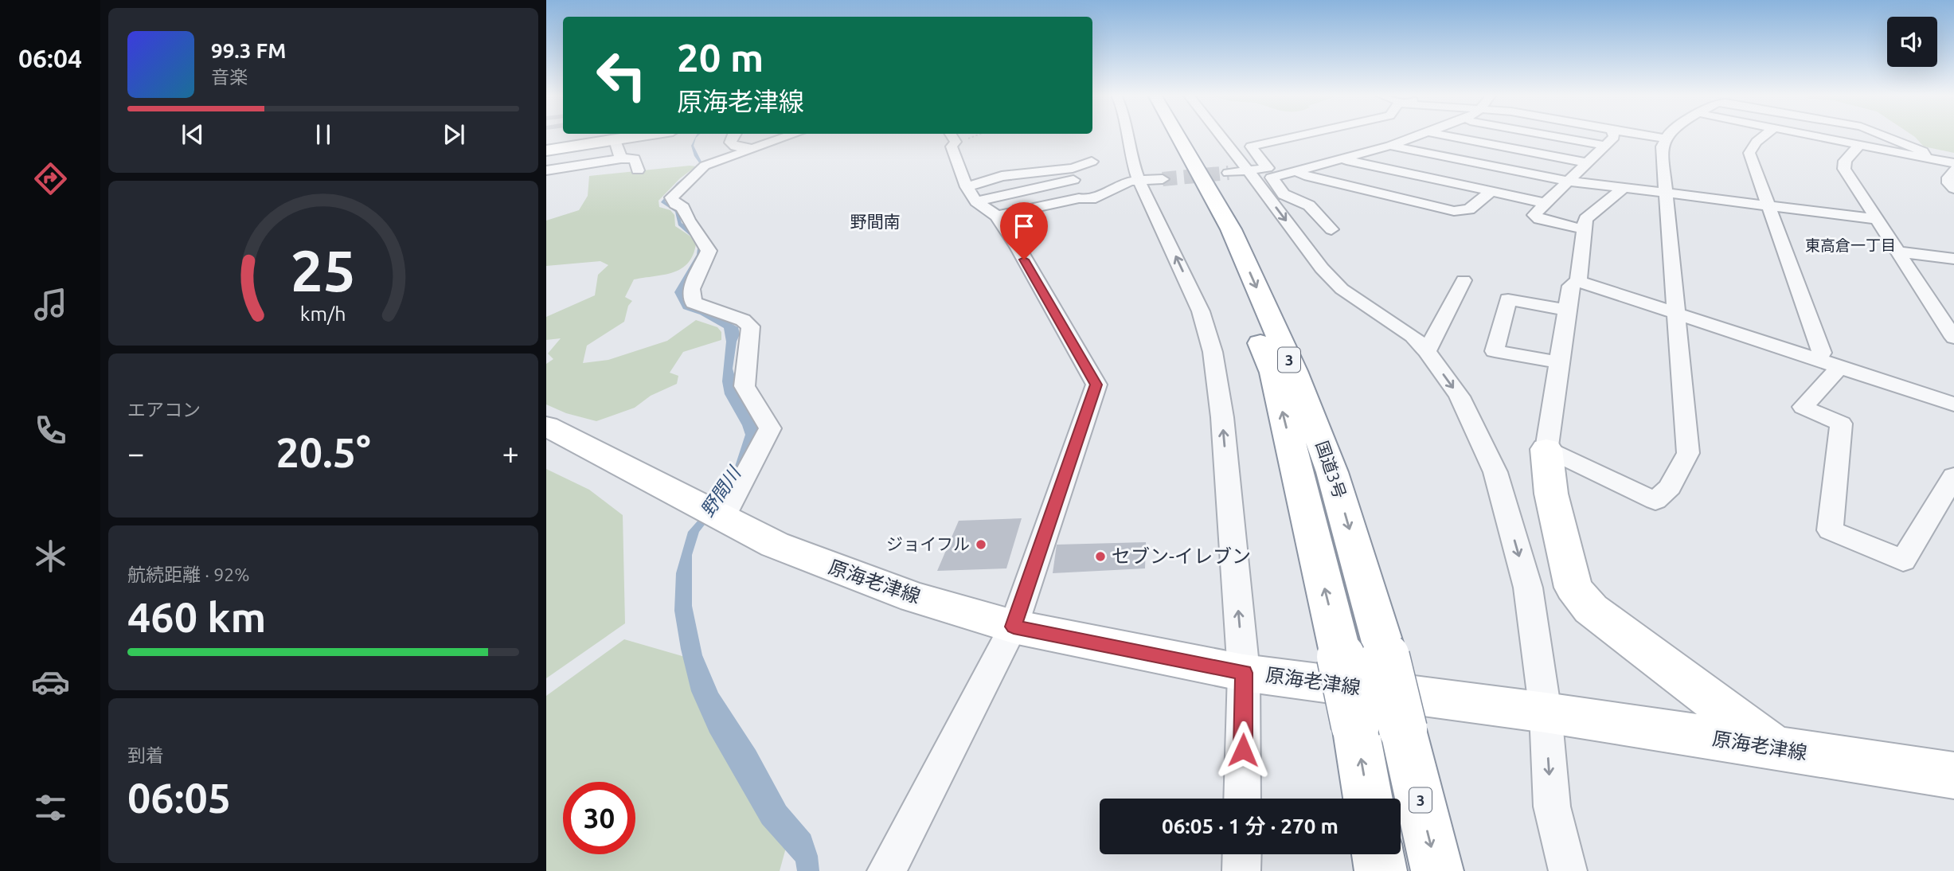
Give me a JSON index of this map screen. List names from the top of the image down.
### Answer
{
  "streets": {
    "main road": ["3", "国道3号", "原海老津線"]
  },
  "districts": ["野間南", "東高倉一丁目"],
  "water": ["野間川"],
  "places": ["ジョイフル", "セブン-イレブン"],
  "page": {
    "tabs": "06:04",
    "turn": ["20 m", "原海老津線"],
    "song": ["99.3 FM", "音楽"],
    "tile": [
      "エアコン",
      ["航続距離 · 92%", "460 km"],
      ["到着", "06:05"]
    ],
    "heat": ["−", "20.5°", "+"],
    "limit": "30",
    "trip": "06:05 · 1 分 · 270 m",
    "gauge": ["25", "km/h"]
  }
}
